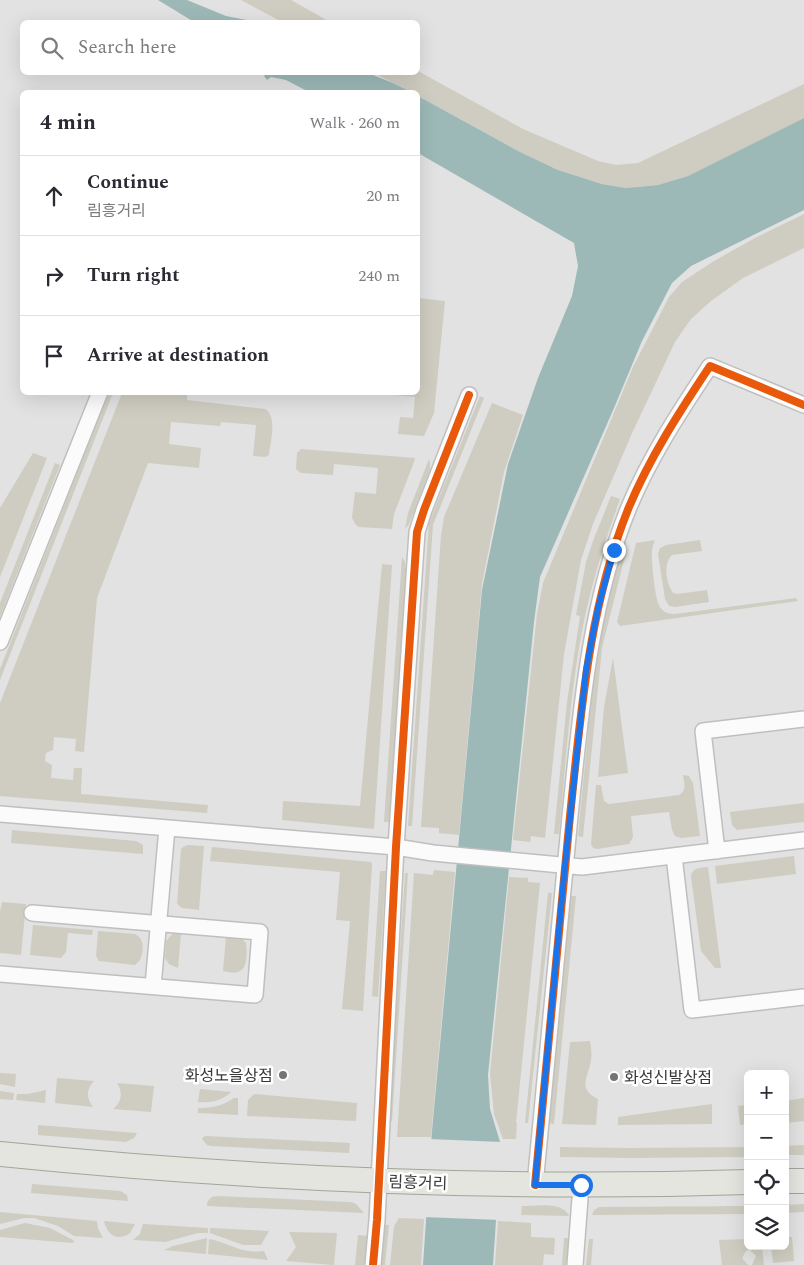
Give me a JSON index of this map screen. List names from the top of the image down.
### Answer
{
  "streets": {
    "main road": ["림흥거리"]
  },
  "places": ["화성노을상점", "화성신발상점"],
  "page": {
    "search": "Search here",
    "heading": ["4 min", "Walk · 260 m"],
    "list": [
      ["Continue", "림흥거리", "20 m"],
      ["Turn right", "240 m"],
      "Arrive at destination"
    ],
    "map_buttons": ["+", "−"]
  }
}
